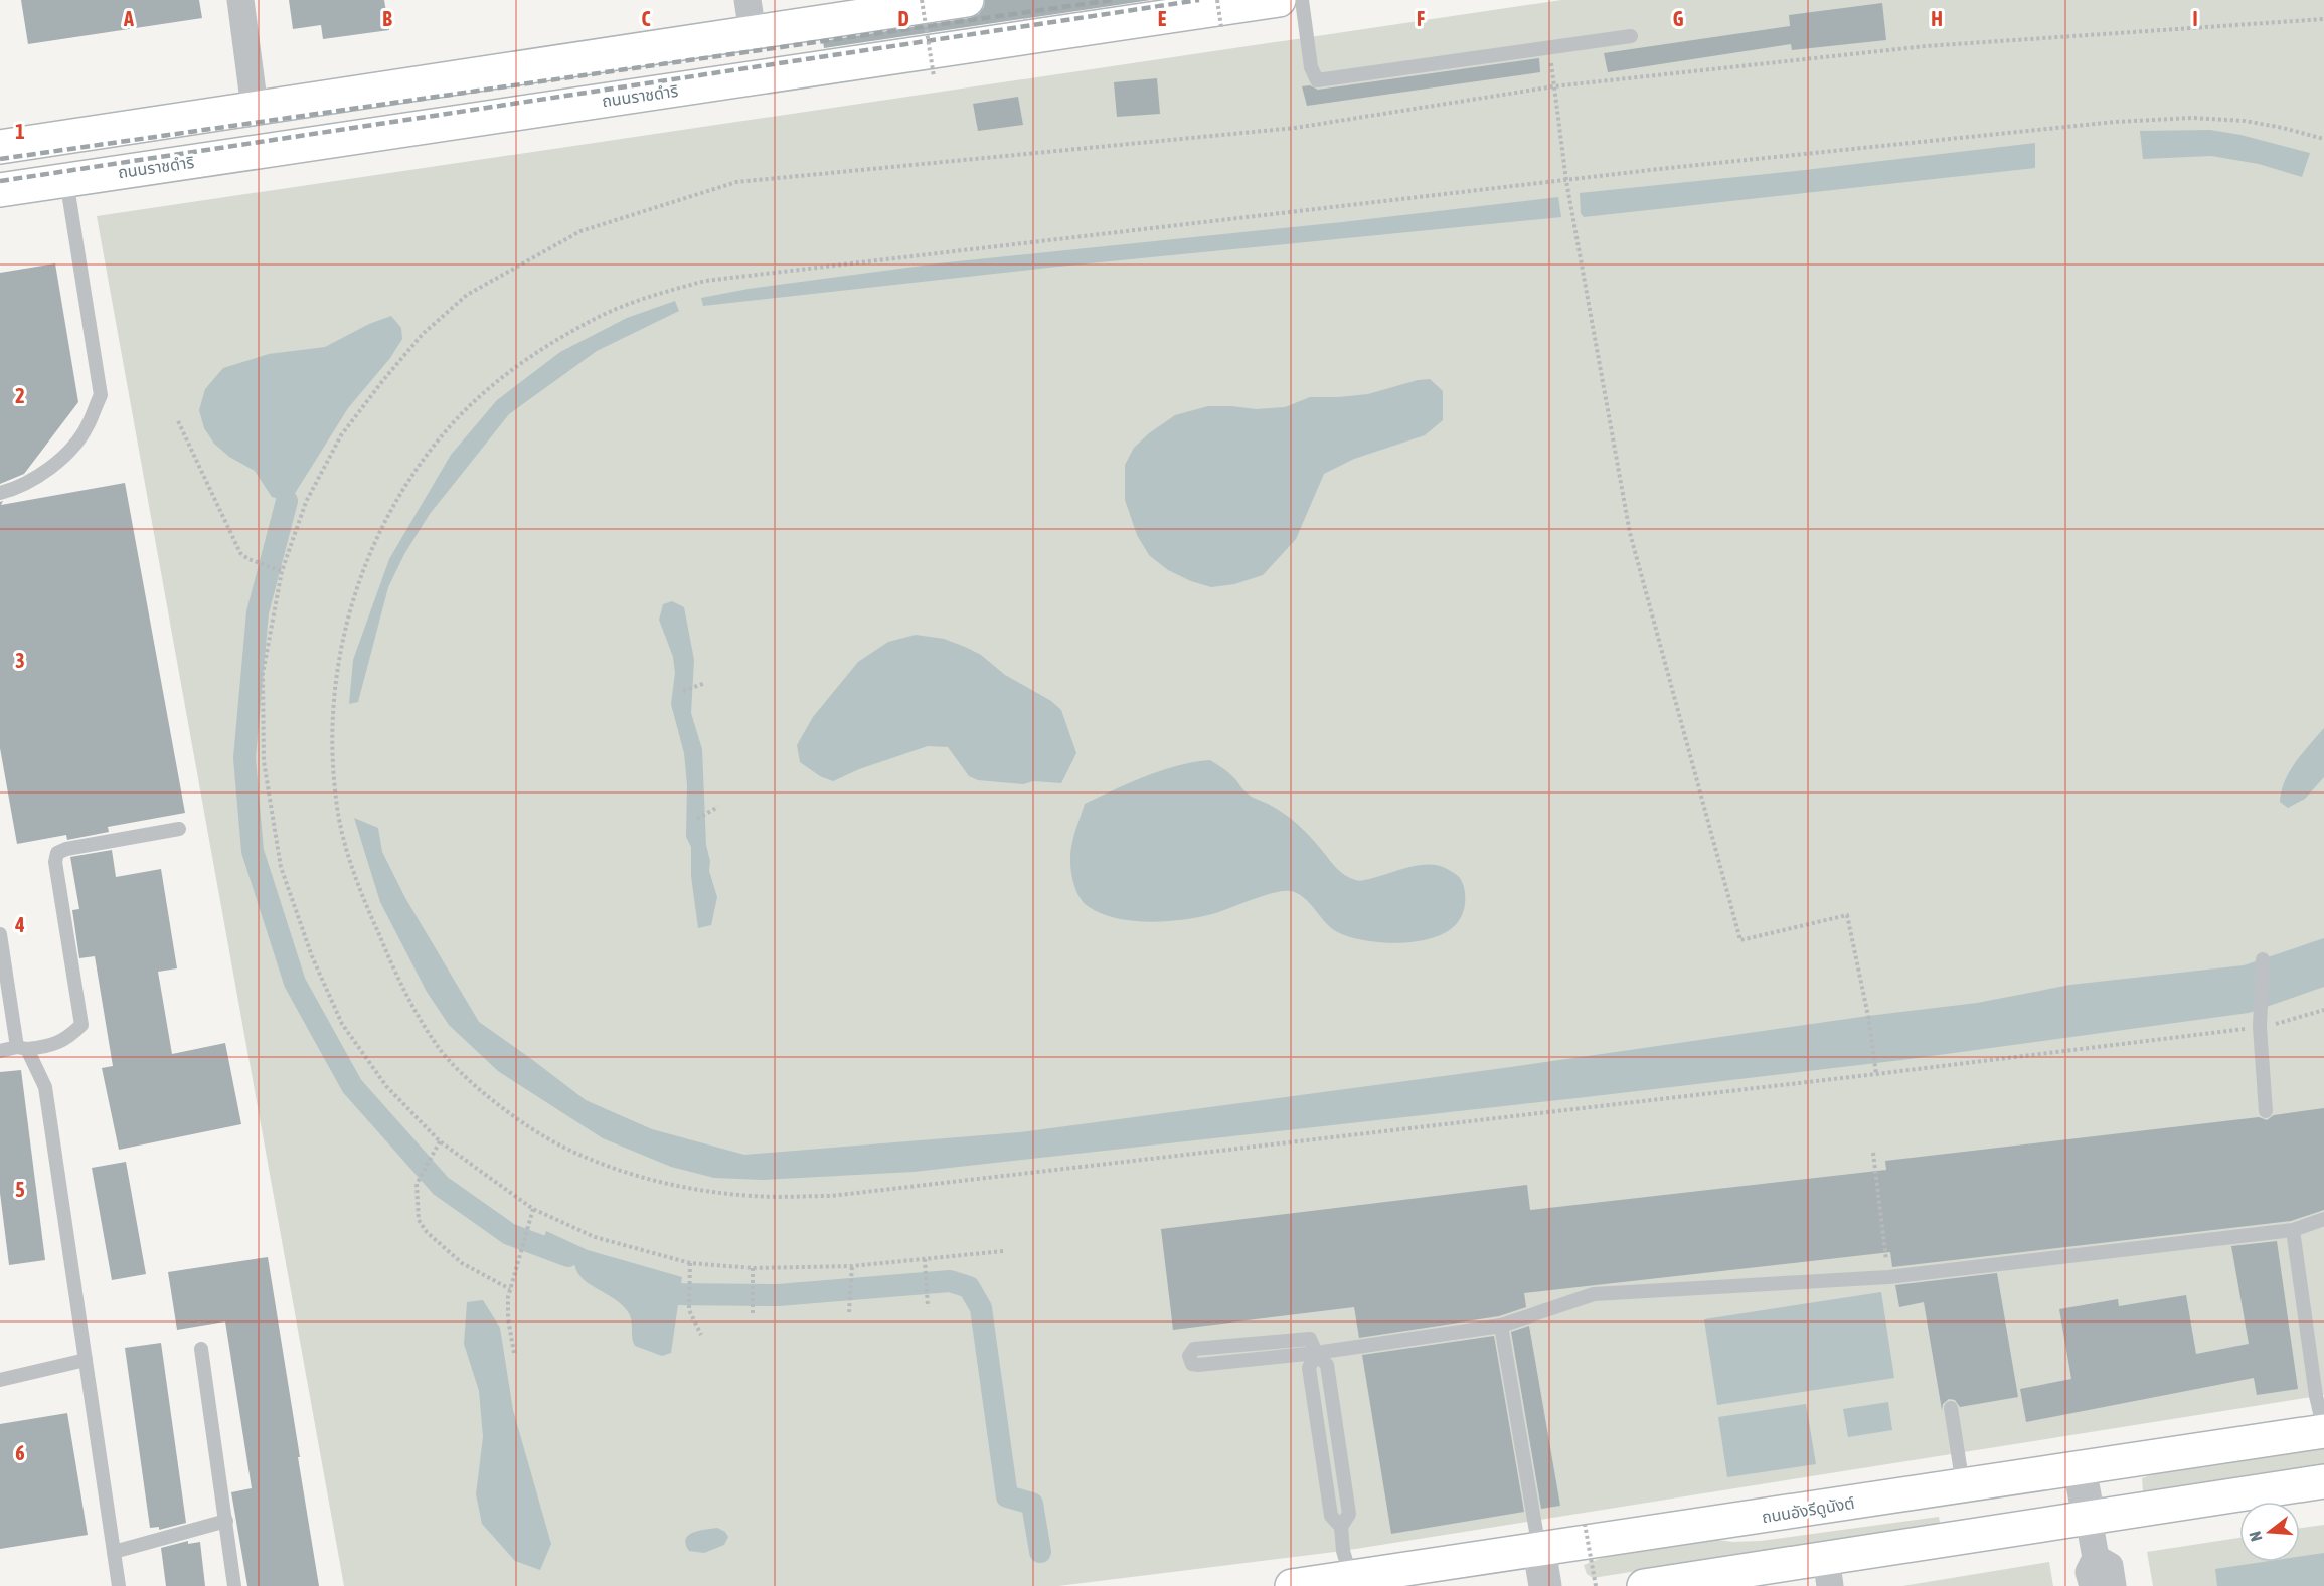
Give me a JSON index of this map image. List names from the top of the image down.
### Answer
{
  "streets": {
    "main road": ["ถนนราชดำริ", "ถนนอังรีดูนังต์"]
  },
  "north": "left",
  "grid": {
    "columns": [
      "A",
      "B",
      "C",
      "D",
      "E",
      "F",
      "G",
      "H",
      "I"
    ],
    "rows": [
      "1",
      "2",
      "3",
      "4",
      "5",
      "6"
    ]
  }
}
